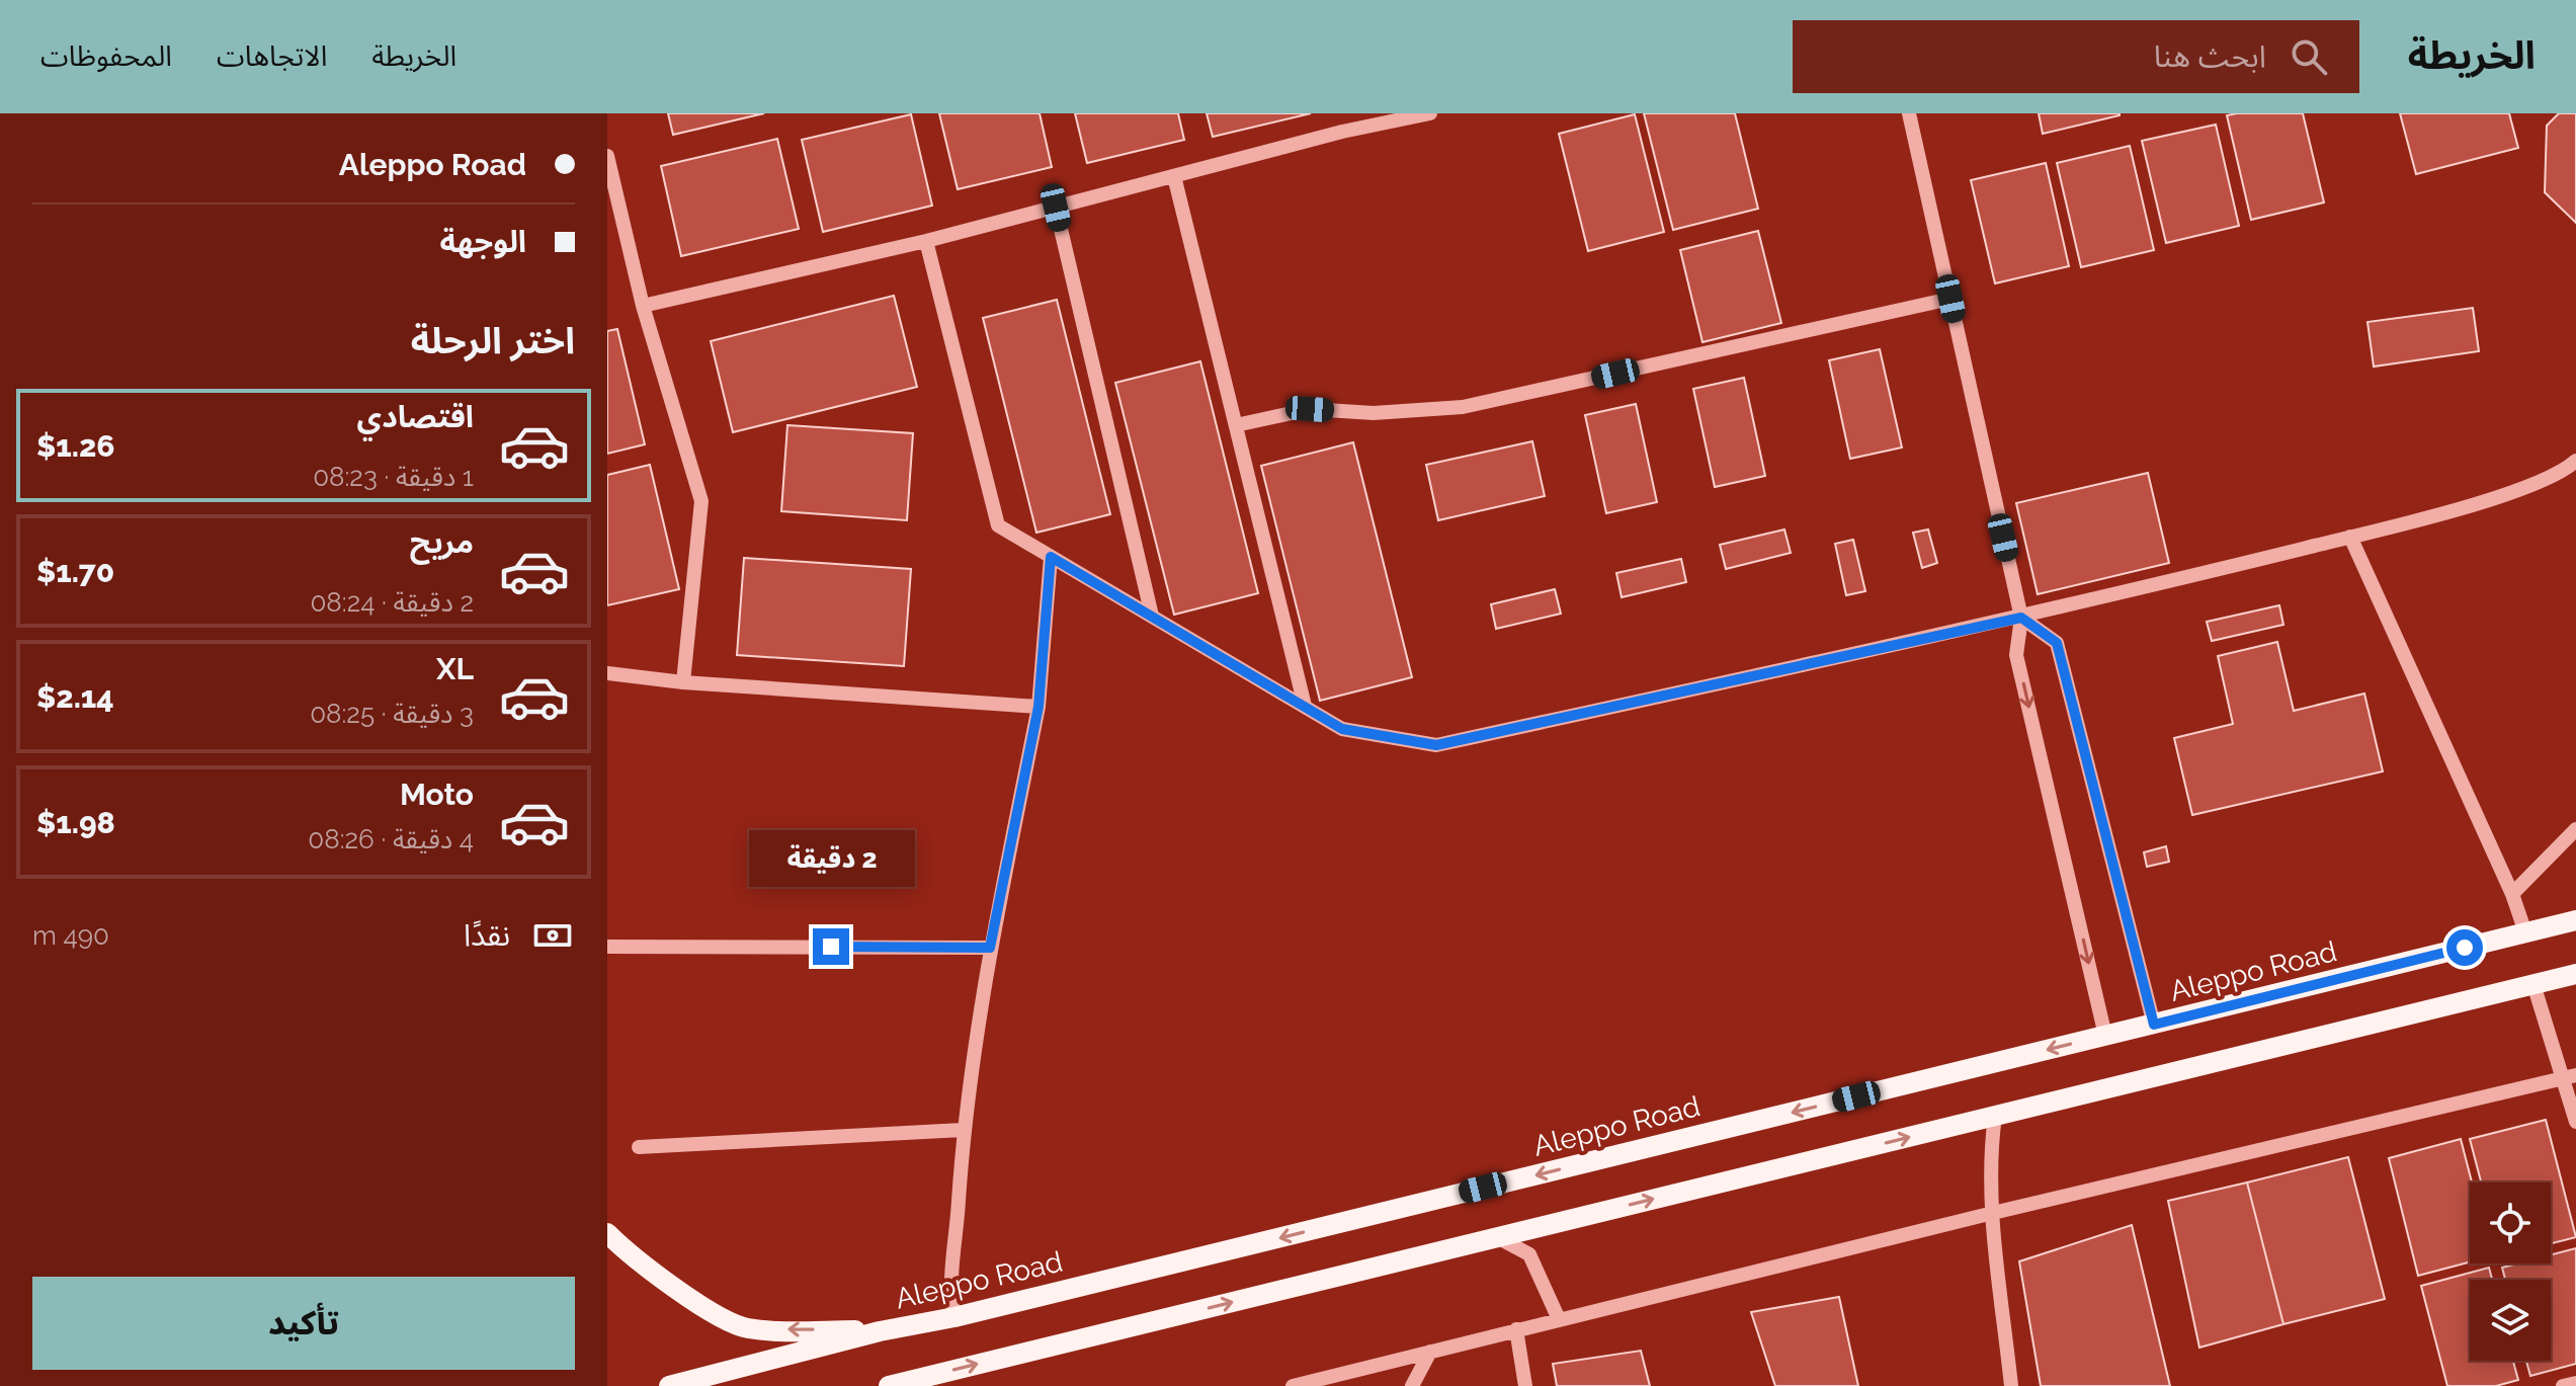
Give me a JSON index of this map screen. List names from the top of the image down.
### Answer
{
  "streets": {
    "main road": ["Aleppo Road"]
  },
  "page": {
    "header": "الخريطة",
    "search": "ابحث هنا",
    "nav": ["الخريطة", "الاتجاهات", "المحفوظات"],
    "banner": ["Aleppo Road", "الوجهة"],
    "heading": "اختر الرحلة",
    "list": [
      {
        "name": "اقتصادي",
        "note": "1 دقيقة · 08:23",
        "value": "$1.26"
      },
      {
        "name": "مريح",
        "note": "2 دقيقة · 08:24",
        "value": "$1.70"
      },
      {
        "name": "XL",
        "note": "3 دقيقة · 08:25",
        "value": "$2.14"
      },
      {
        "name": "Moto",
        "note": "4 دقيقة · 08:26",
        "value": "$1.98"
      }
    ],
    "bubble": "2 دقيقة",
    "pay": ["نقدًا", "490 m"],
    "buttons": "تأكيد"
  }
}
